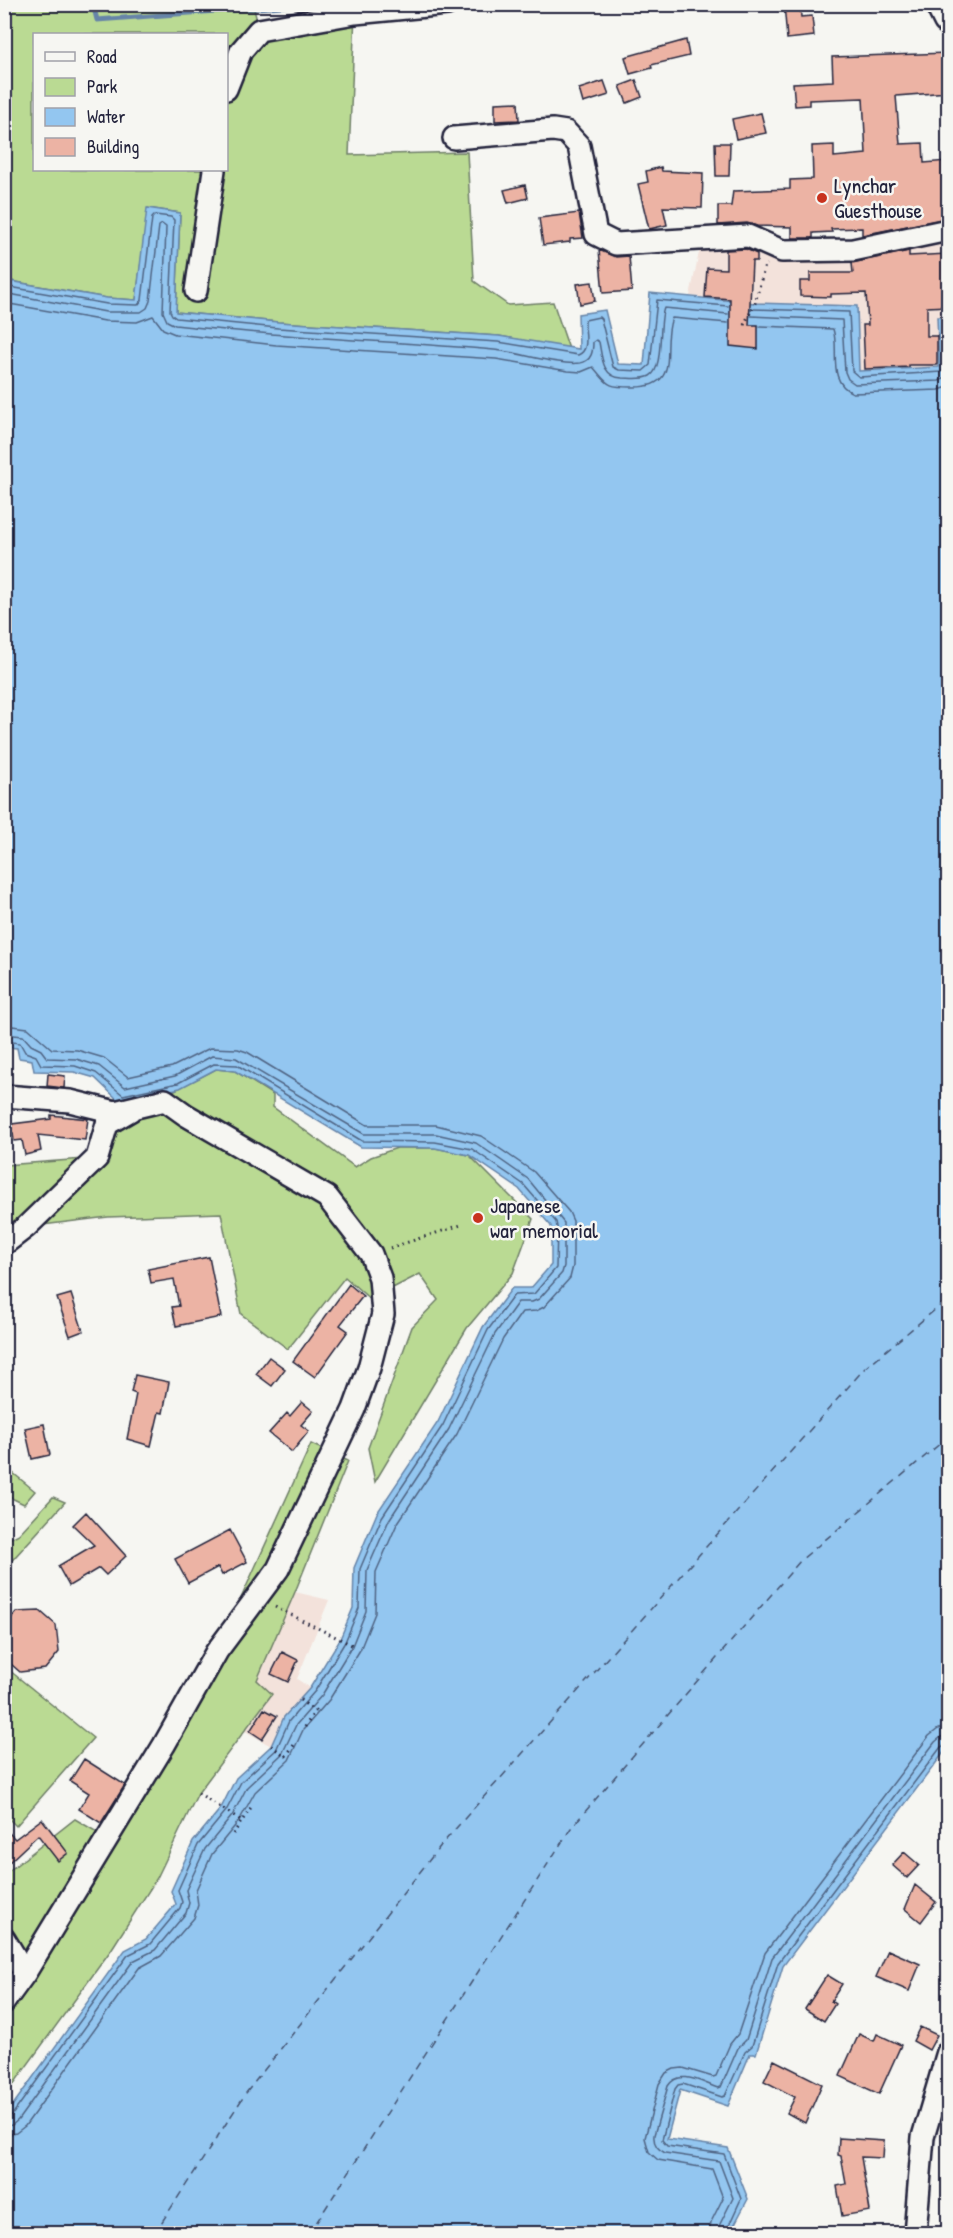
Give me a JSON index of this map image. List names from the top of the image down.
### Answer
{
  "places": ["Lynchar Guesthouse", "Japanese war memorial"],
  "legend": [
    "Road",
    "Park",
    "Water",
    "Building"
  ]
}
